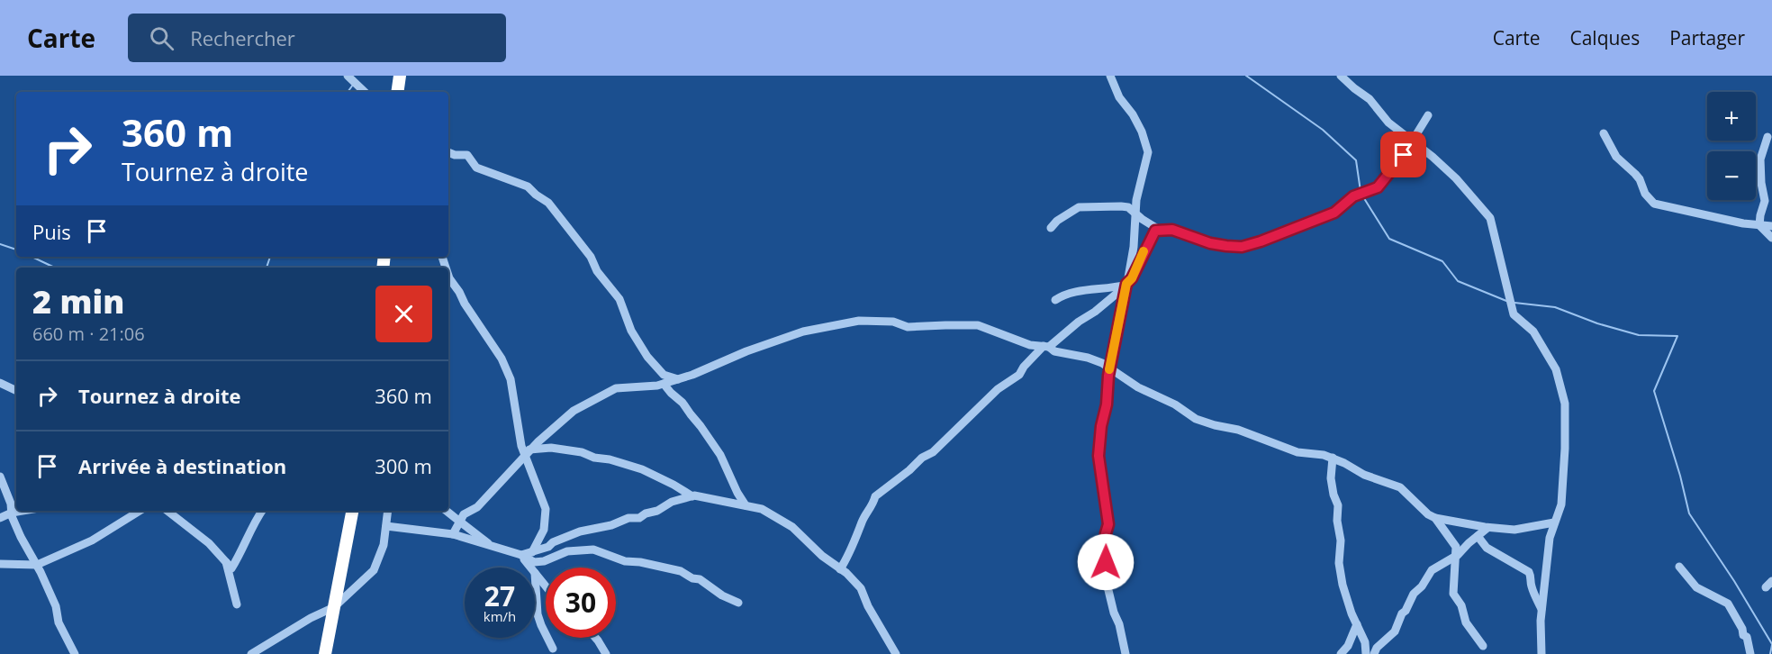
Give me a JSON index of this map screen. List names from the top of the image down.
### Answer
{
  "page": {
    "header": "Carte",
    "search": "Rechercher",
    "nav": ["Carte", "Calques", "Partager"],
    "map_buttons": ["+", "−"],
    "turn": ["360 m", "Tournez à droite"],
    "then": "Puis",
    "heading": ["2 min", "660 m · 21:06"],
    "list": [
      {
        "name": "Tournez à droite",
        "value": "360 m"
      },
      {
        "name": "Arrivée à destination",
        "value": "300 m"
      }
    ],
    "speed": "27 km/h",
    "limit": "30"
  }
}
